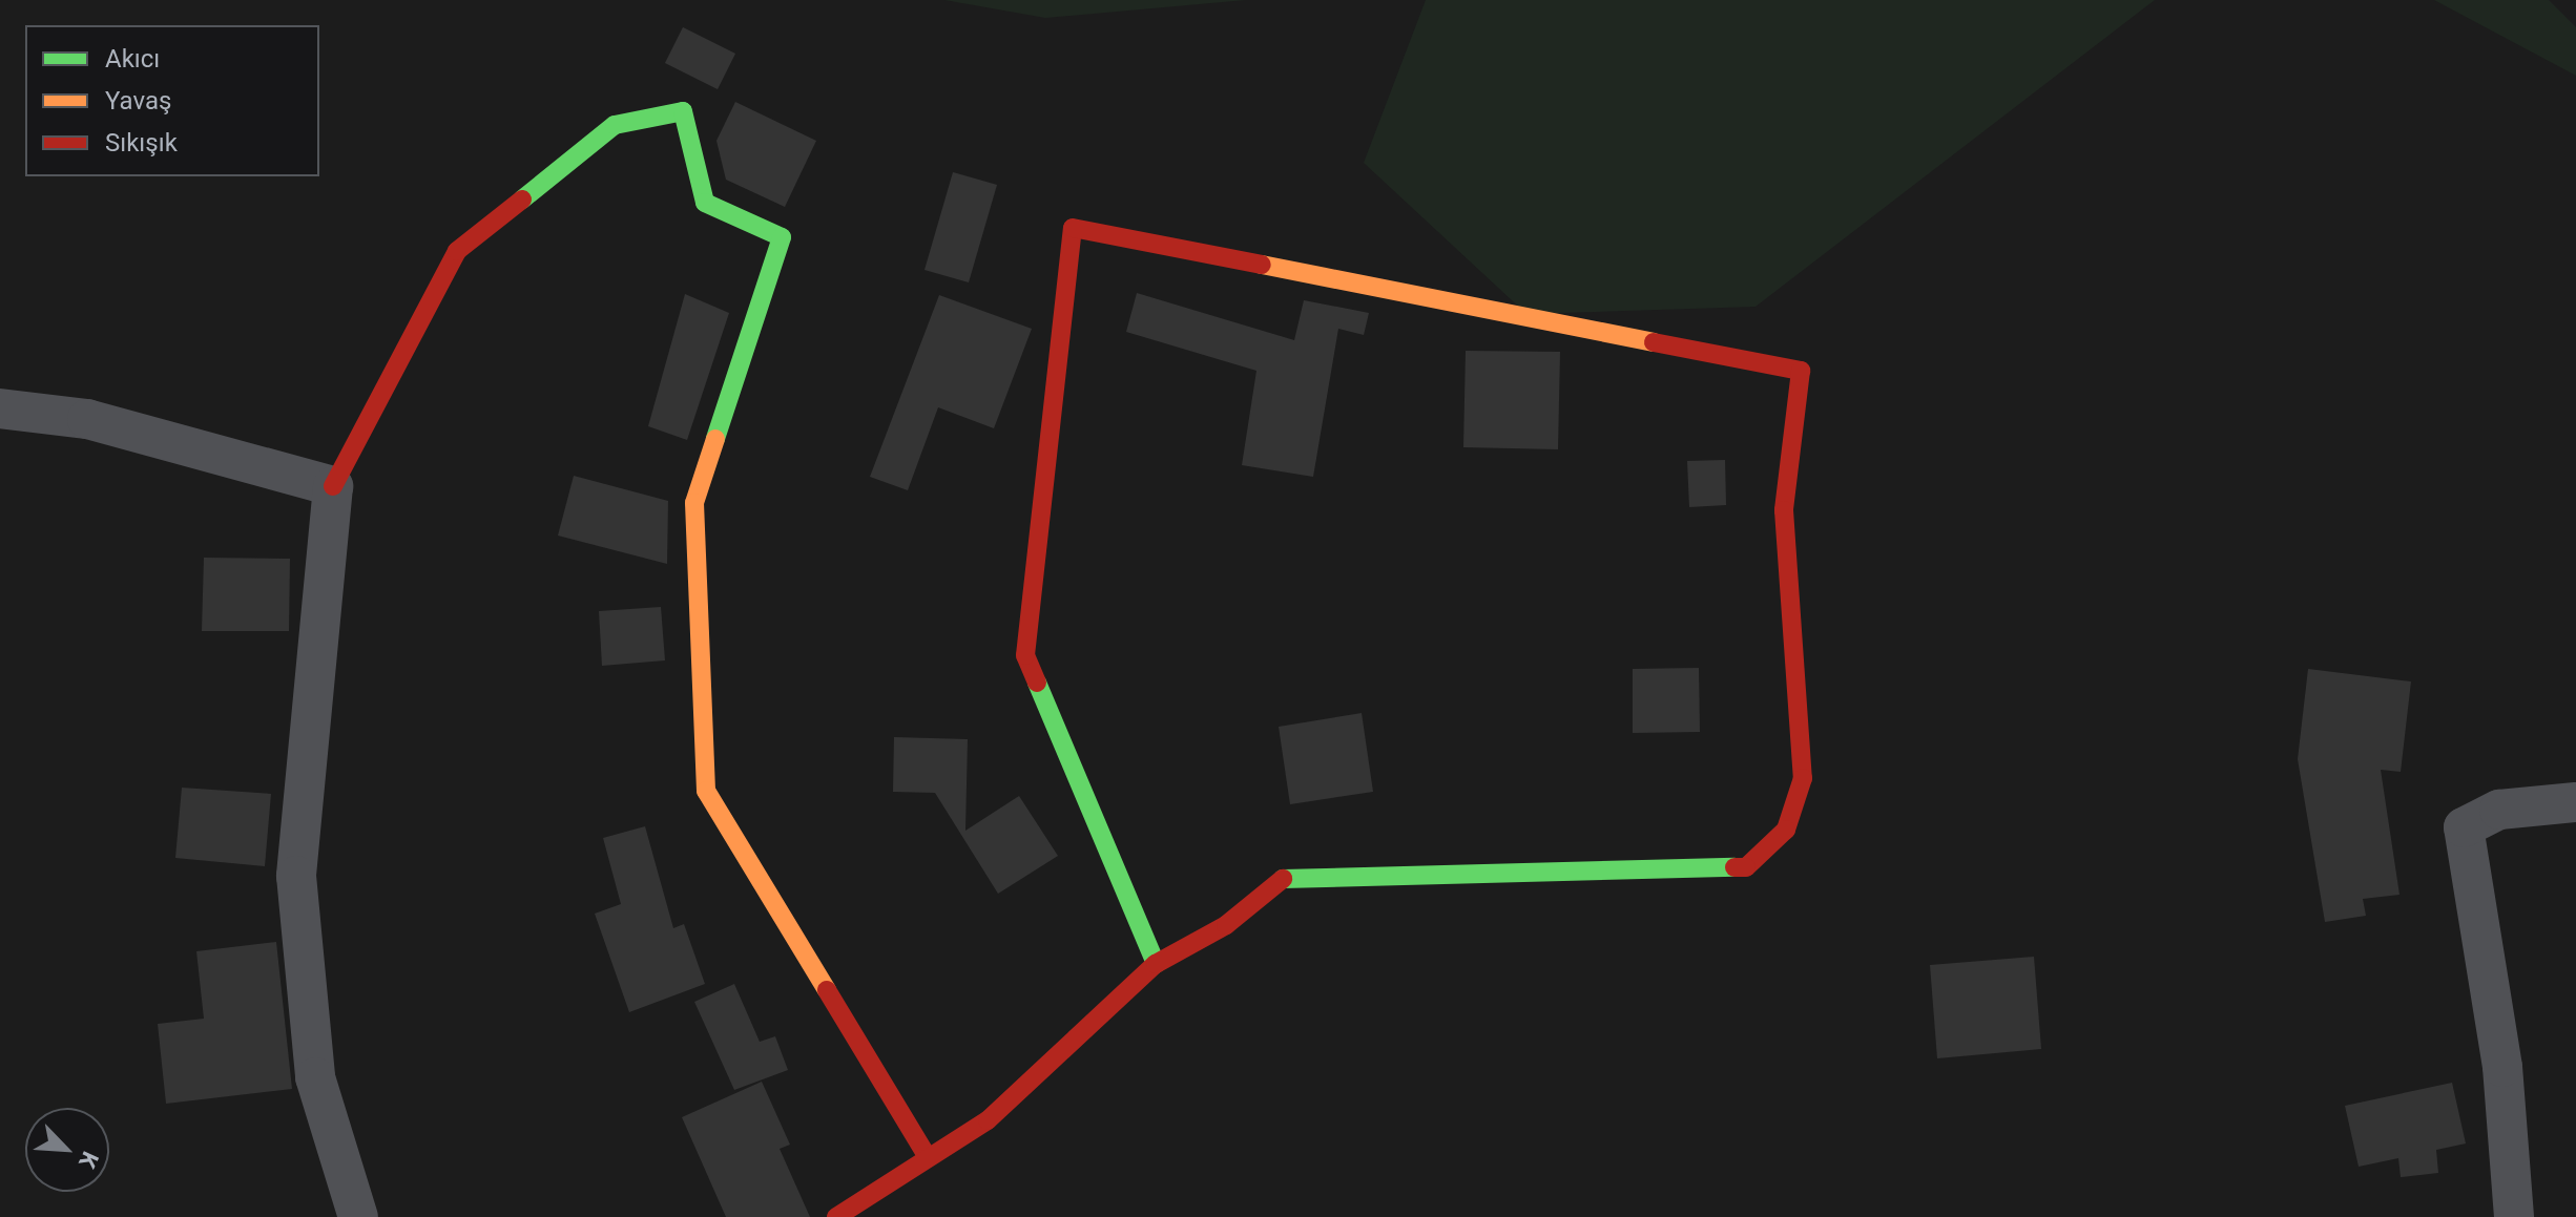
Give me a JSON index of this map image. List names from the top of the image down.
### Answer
{
  "legend": ["Akıcı", "Yavaş", "Sıkışık"],
  "north": "bottom right"
}
